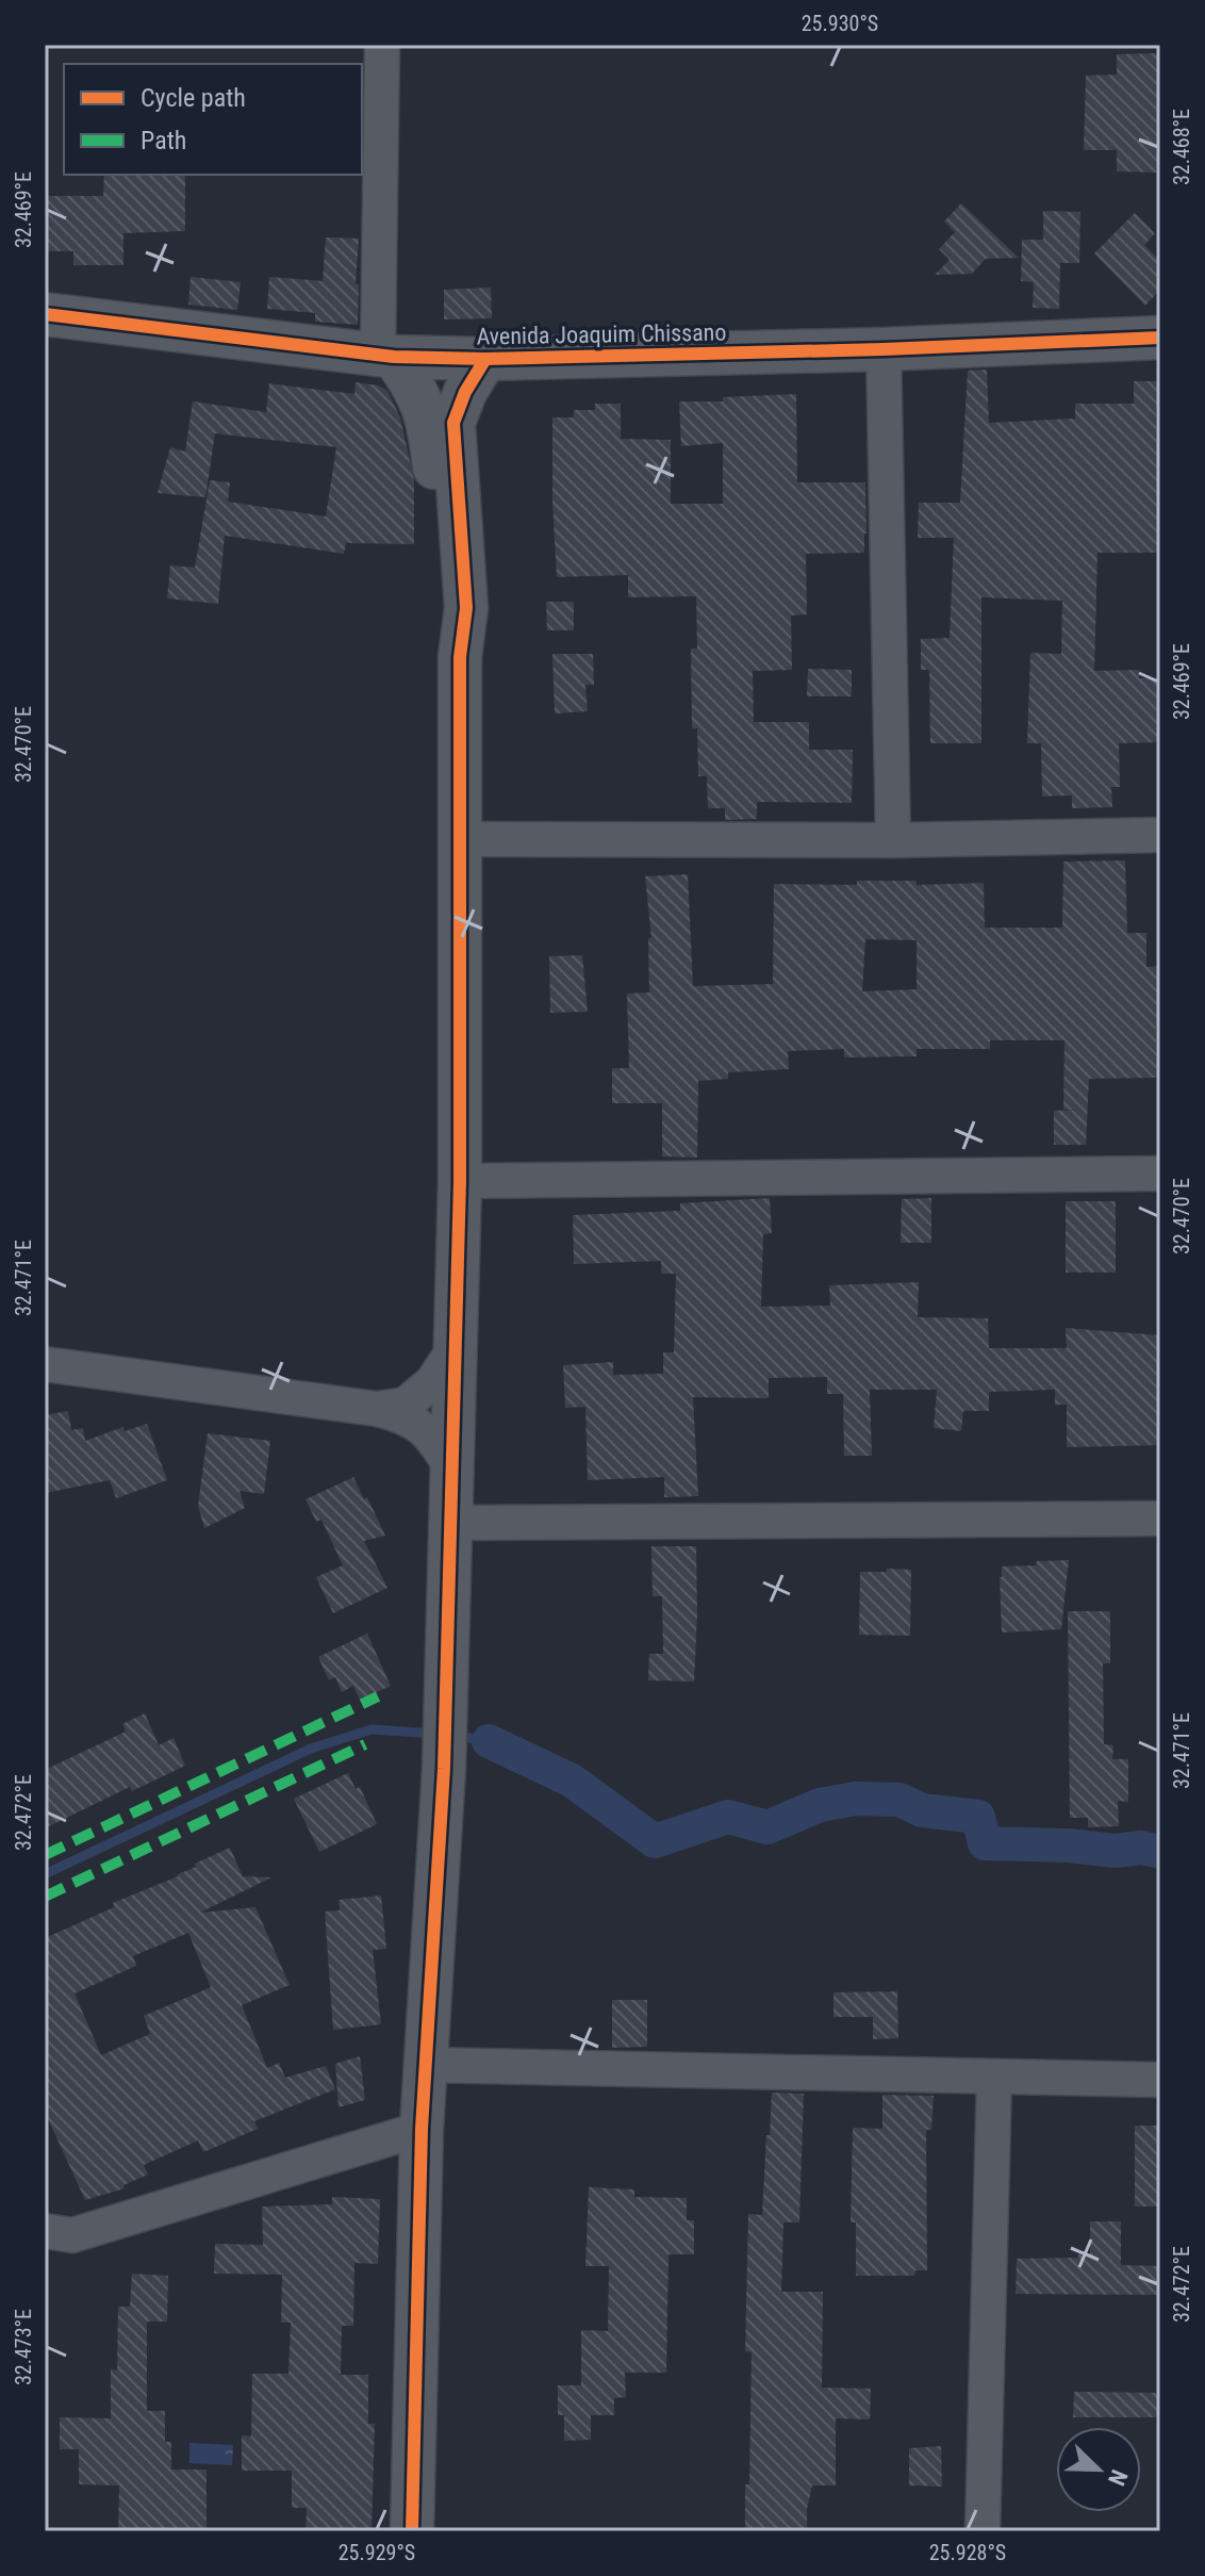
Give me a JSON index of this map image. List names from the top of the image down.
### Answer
{
  "streets": {
    "street": ["Avenida Joaquim Chissano"]
  },
  "legend": ["Cycle path", "Path"],
  "north": "bottom right",
  "coordinates": [
    "25.930°S",
    "32.468°E",
    "32.469°E",
    "32.470°E",
    "32.471°E",
    "32.472°E",
    "32.473°E",
    "25.929°S",
    "25.928°S"
  ]
}
